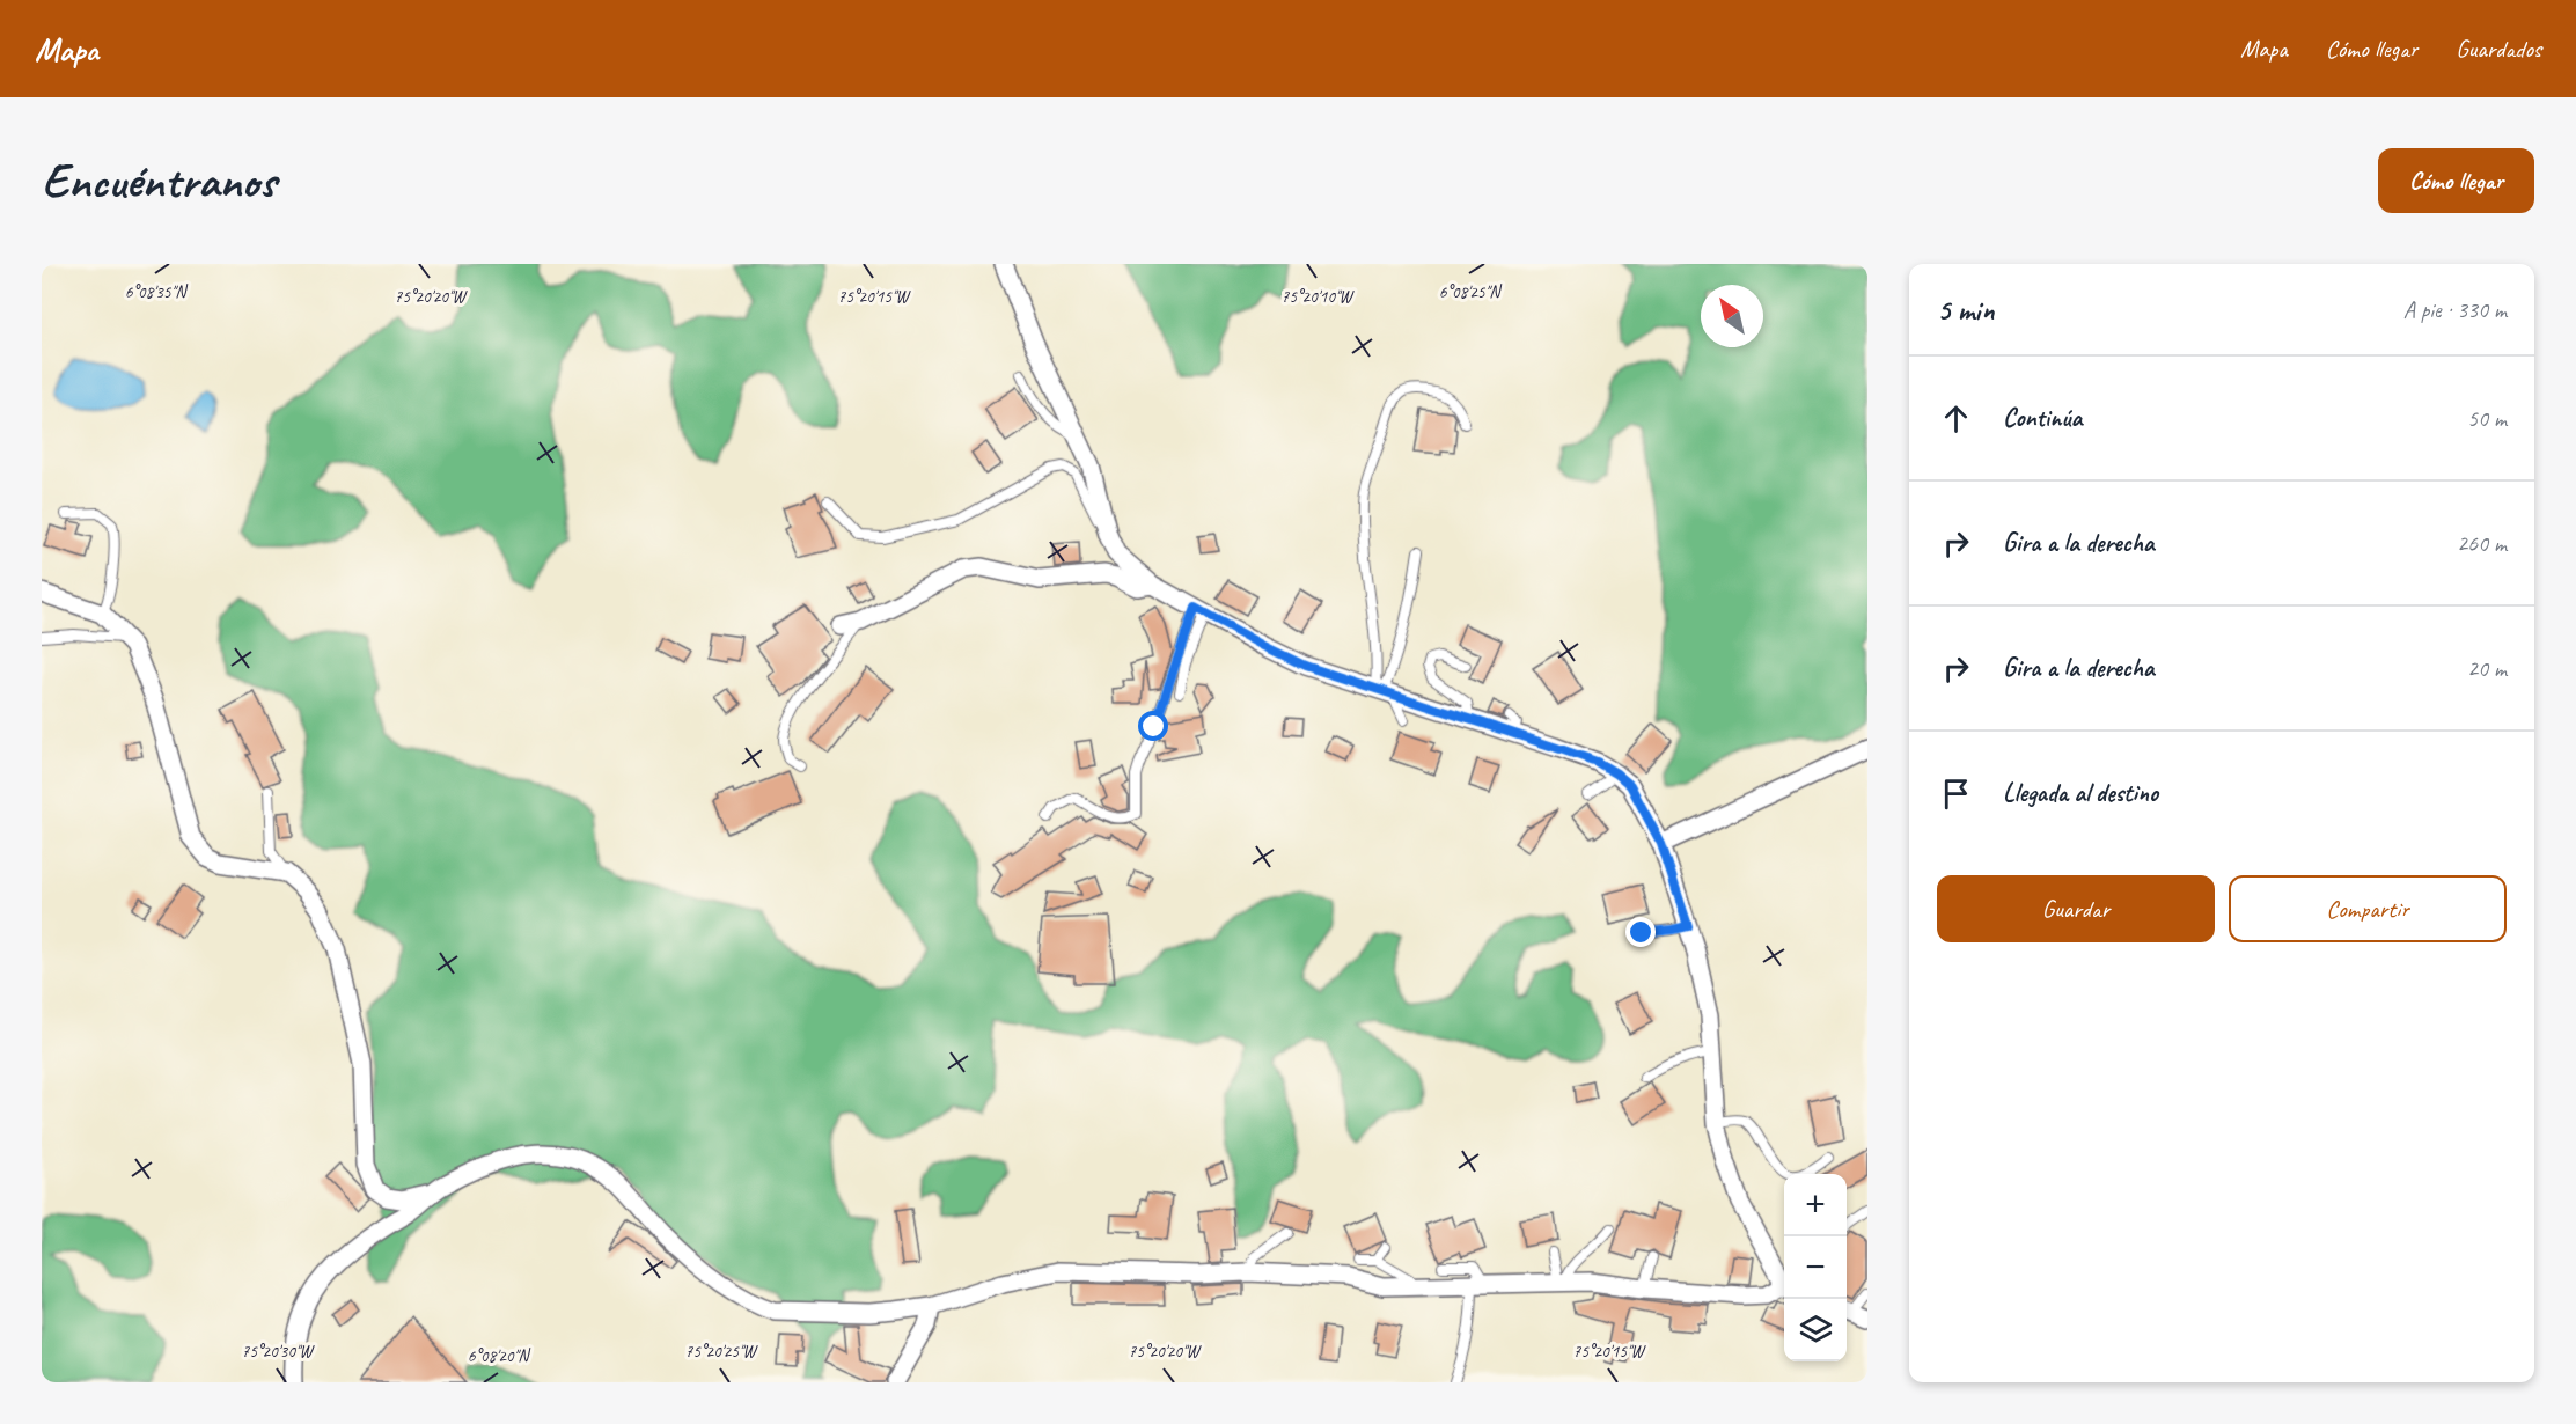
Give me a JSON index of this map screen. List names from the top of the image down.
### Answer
{
  "north": "top left",
  "page": {
    "header": "Mapa",
    "nav": ["Mapa", "Cómo llegar", "Guardados"],
    "buttons": [
      "Cómo llegar",
      ["Guardar", "Compartir"]
    ],
    "title": "Encuéntranos",
    "heading": ["5 min", "A pie · 330 m"],
    "list": [
      ["Continúa", "50 m"],
      ["Gira a la derecha", "260 m"],
      ["Gira a la derecha", "20 m"],
      "Llegada al destino"
    ],
    "map_buttons": ["+", "−"]
  },
  "coordinates": [
    "6°08'35\"N",
    "6°08'25\"N",
    "75°20'20\"W",
    "75°20'15\"W",
    "75°20'10\"W",
    "75°20'30\"W",
    "75°20'25\"W",
    "6°08'20\"N"
  ]
}
